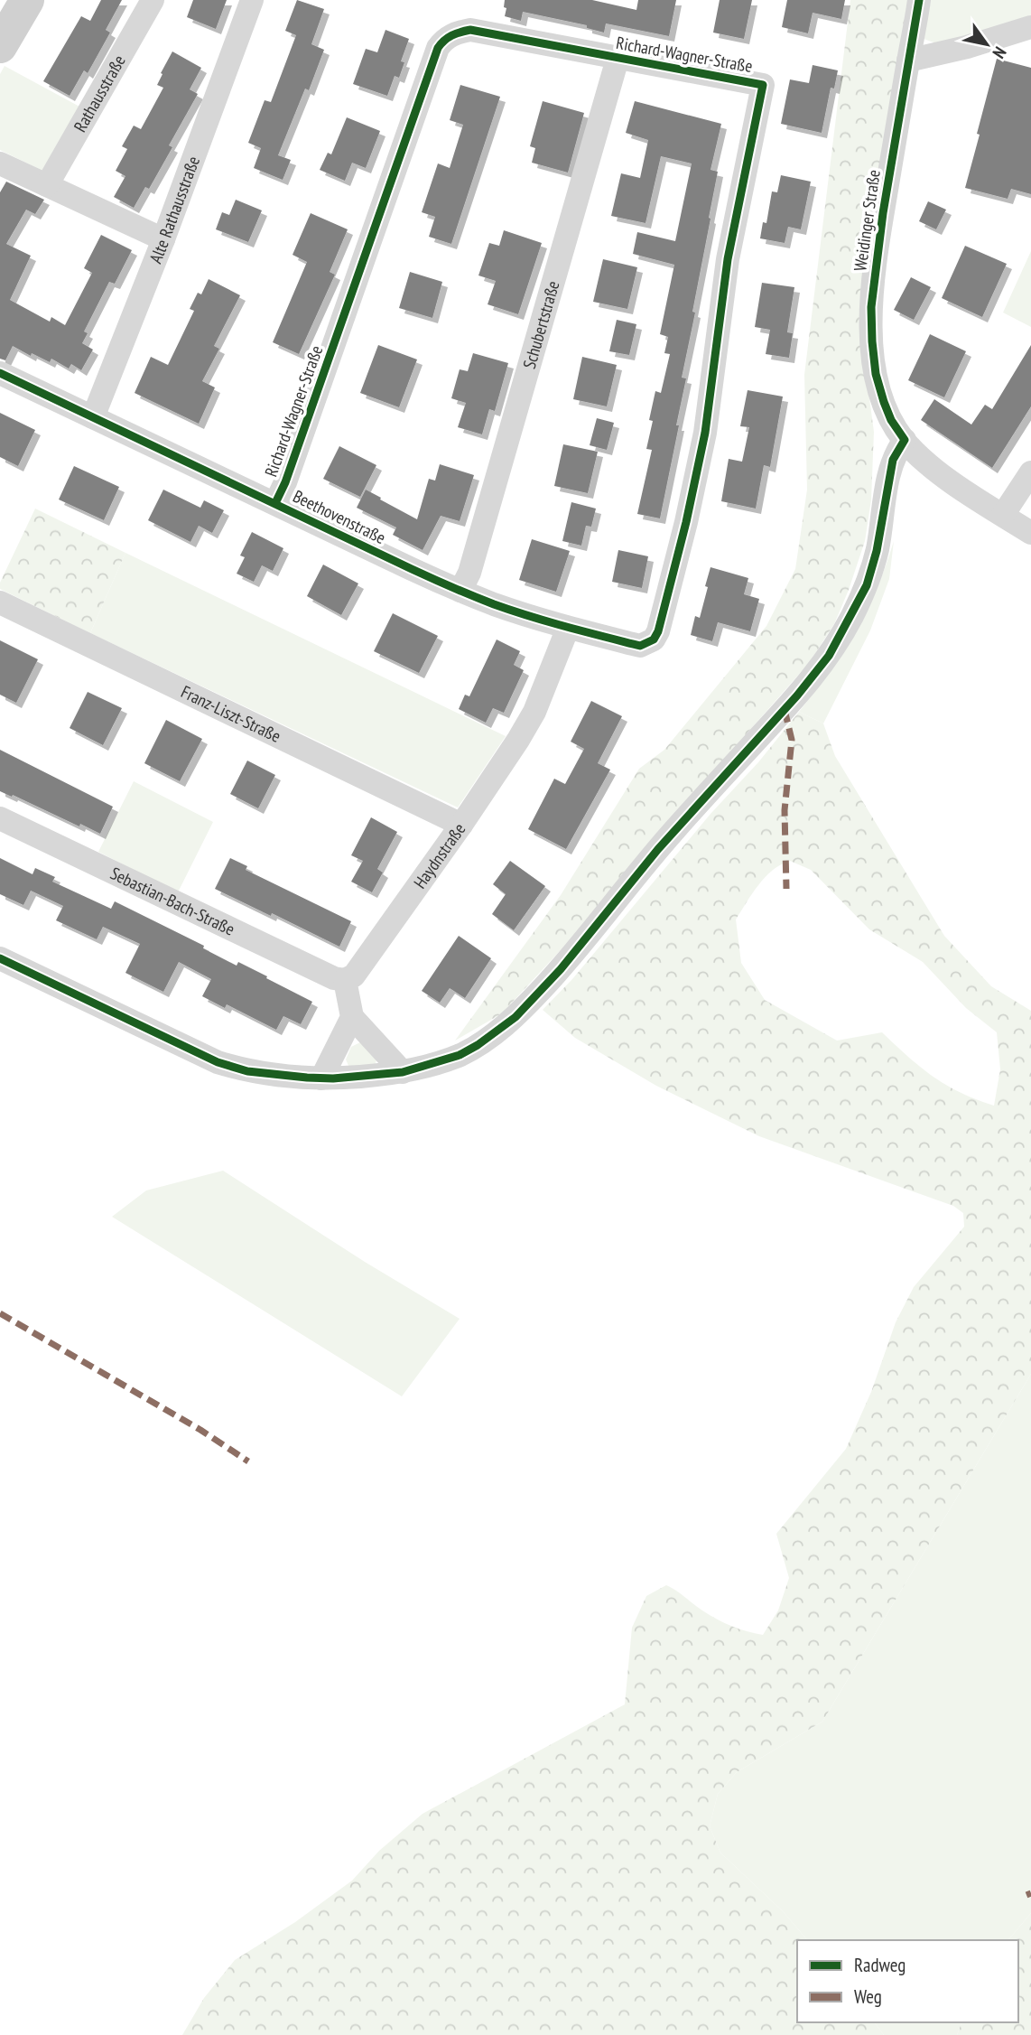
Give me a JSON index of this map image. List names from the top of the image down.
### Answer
{
  "streets": {
    "street": [
      "Richard-Wagner-Straße",
      "Rathausstraße",
      "Alte Rathausstraße",
      "Weidinger Straße",
      "Schubertstraße",
      "Beethovenstraße",
      "Franz-Liszt-Straße",
      "Haydnstraße",
      "Sebastian-Bach-Straße"
    ]
  },
  "crossings": [
    ["Richard-Wagner-Straße", "Schubertstraße"],
    ["Richard-Wagner-Straße", "Beethovenstraße"],
    ["Richard-Wagner-Straße", "Haydnstraße"],
    ["Alte Rathausstraße", "Beethovenstraße"],
    ["Schubertstraße", "Beethovenstraße"],
    ["Beethovenstraße", "Haydnstraße"],
    ["Franz-Liszt-Straße", "Haydnstraße"],
    ["Haydnstraße", "Sebastian-Bach-Straße"]
  ],
  "legend": ["Radweg", "Weg"],
  "north": "bottom right"
}
